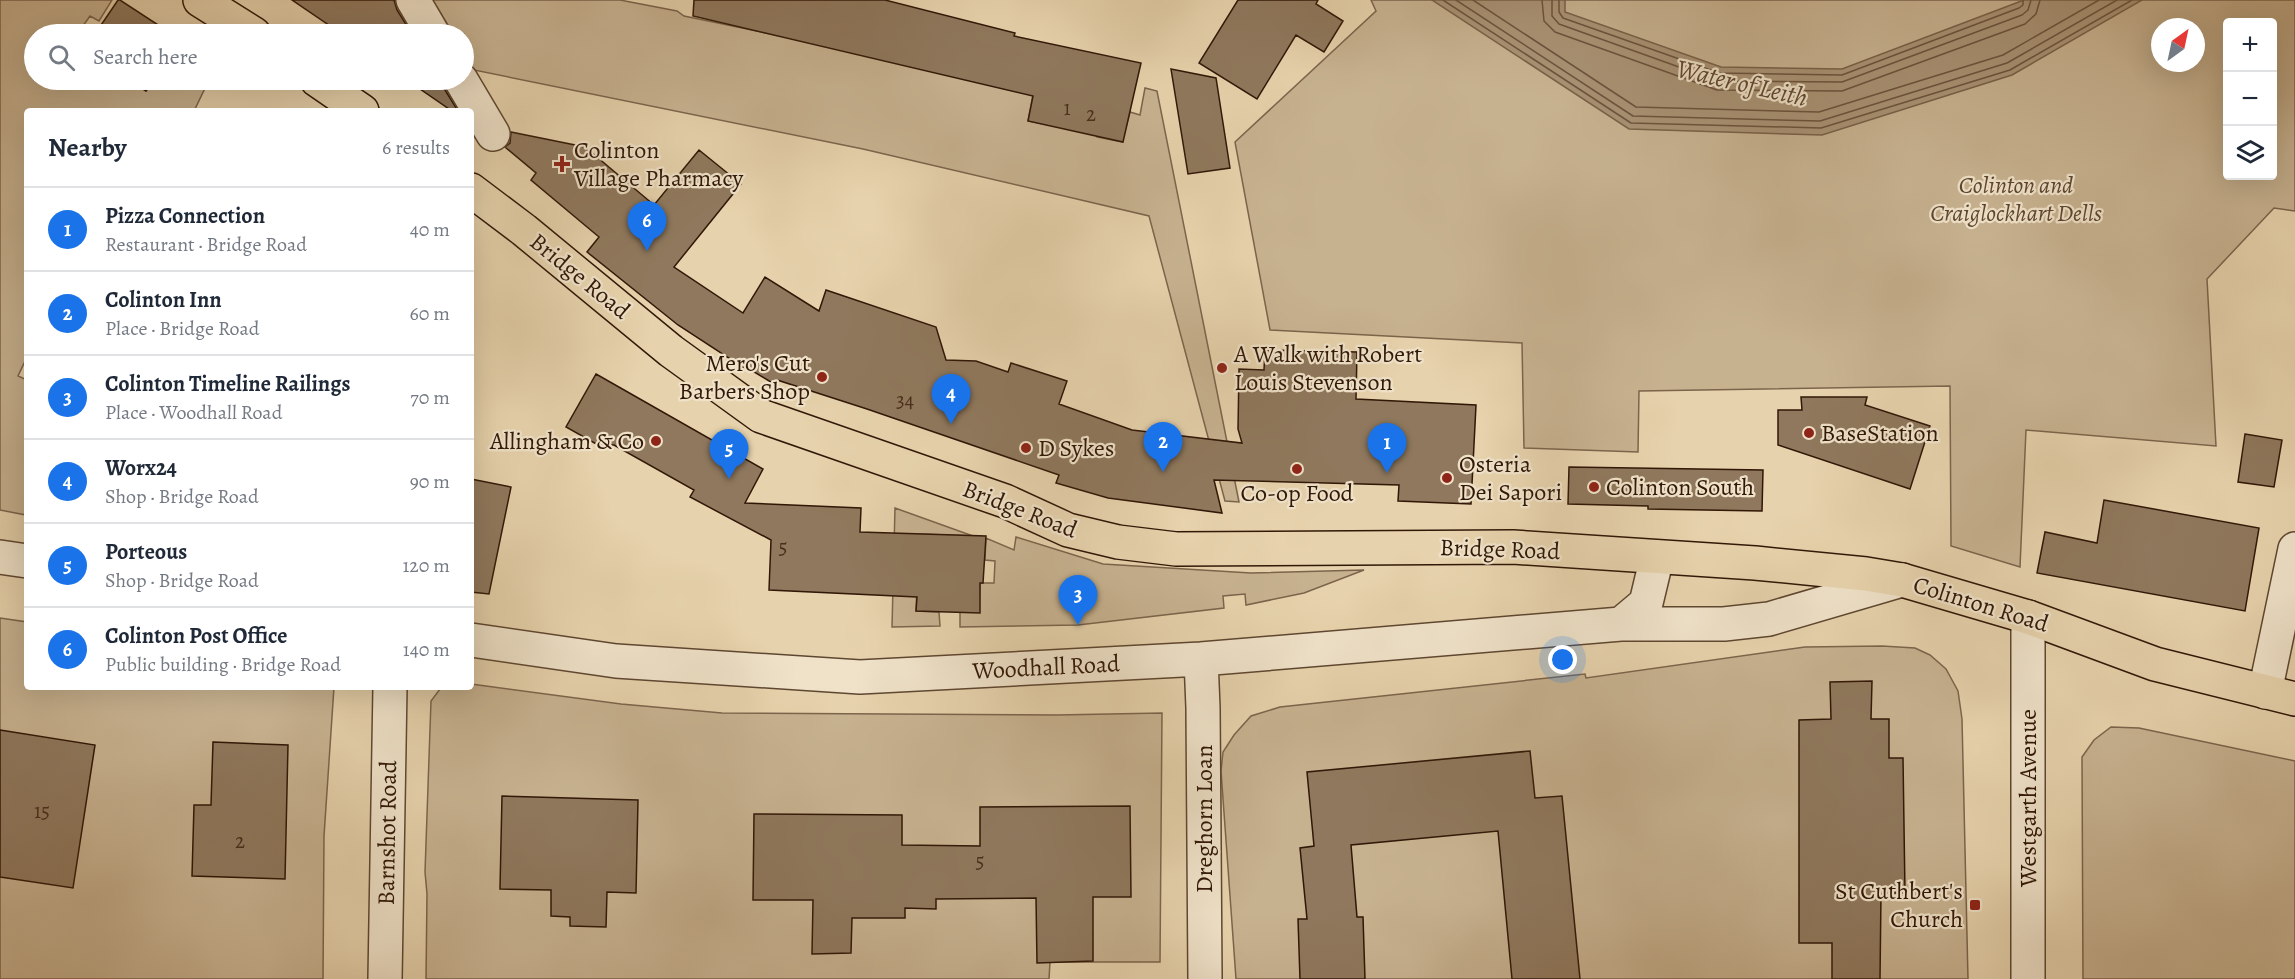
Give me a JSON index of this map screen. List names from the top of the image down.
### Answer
{
  "streets": {
    "main road": ["Bridge Road", "Colinton Road"],
    "street": [
      "Woodhall Road",
      "Westgarth Avenue",
      "Dreghorn Loan",
      "Barnshot Road"
    ]
  },
  "crossings": [
    ["Bridge Road", "Colinton Road"],
    ["Colinton Road", "Woodhall Road"],
    ["Colinton Road", "Westgarth Avenue"],
    ["Woodhall Road", "Dreghorn Loan"]
  ],
  "water": ["Water of Leith"],
  "parks": ["Colinton and Craiglockhart Dells"],
  "places": {
    "health": ["Colinton Village Pharmacy"],
    "other": [
      "A Walk with Robert Louis Stevenson",
      "Mero's Cut Barbers Shop",
      "BaseStation",
      "Allingham & Co",
      "D Sykes",
      "Co-op Food",
      "Osteria Dei Sapori",
      "Colinton South"
    ],
    "transit": ["St Cuthbert's Church"]
  },
  "house_numbers": [
    "1",
    "2",
    "34",
    "5",
    "15",
    "2",
    "5"
  ],
  "north": "top right",
  "page": {
    "map_buttons": ["+", "−"],
    "search": "Search here",
    "heading": ["Nearby", "6 results"],
    "list": [
      {
        "mark": "1",
        "name": "Pizza Connection",
        "note": "Restaurant · Bridge Road",
        "value": "40 m"
      },
      {
        "mark": "2",
        "name": "Colinton Inn",
        "note": "Place · Bridge Road",
        "value": "60 m"
      },
      {
        "mark": "3",
        "name": "Colinton Timeline Railings",
        "note": "Place · Woodhall Road",
        "value": "70 m"
      },
      {
        "mark": "4",
        "name": "Worx24",
        "note": "Shop · Bridge Road",
        "value": "90 m"
      },
      {
        "mark": "5",
        "name": "Porteous",
        "note": "Shop · Bridge Road",
        "value": "120 m"
      },
      {
        "mark": "6",
        "name": "Colinton Post Office",
        "note": "Public building · Bridge Road",
        "value": "140 m"
      }
    ],
    "pins": [
      "6",
      "4",
      "2",
      "1",
      "5",
      "3"
    ]
  }
}
